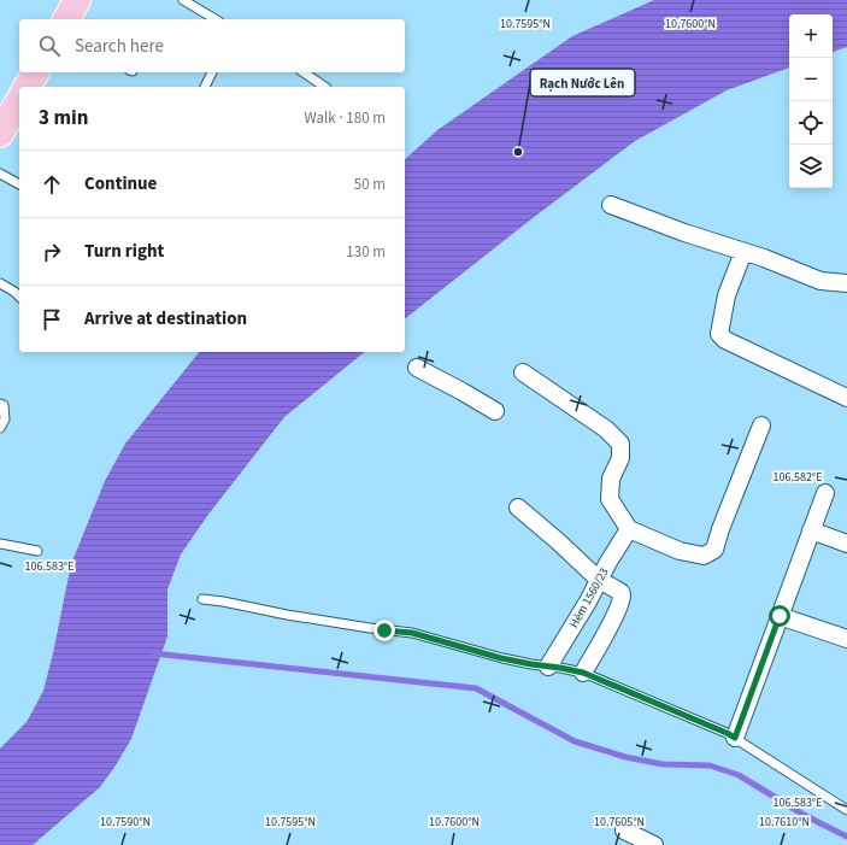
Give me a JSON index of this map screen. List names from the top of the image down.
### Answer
{
  "streets": {
    "street": ["Hẻm 1560/23"]
  },
  "places": ["Rạch Nước Lên"],
  "page": {
    "map_buttons": ["+", "−"],
    "search": "Search here",
    "heading": ["3 min", "Walk · 180 m"],
    "list": [
      ["Continue", "50 m"],
      ["Turn right", "130 m"],
      "Arrive at destination"
    ]
  },
  "coordinates": [
    "10.7595°N",
    "10.7600°N",
    "106.582°E",
    "106.583°E",
    "10.7590°N",
    "10.7605°N",
    "10.7610°N"
  ]
}
